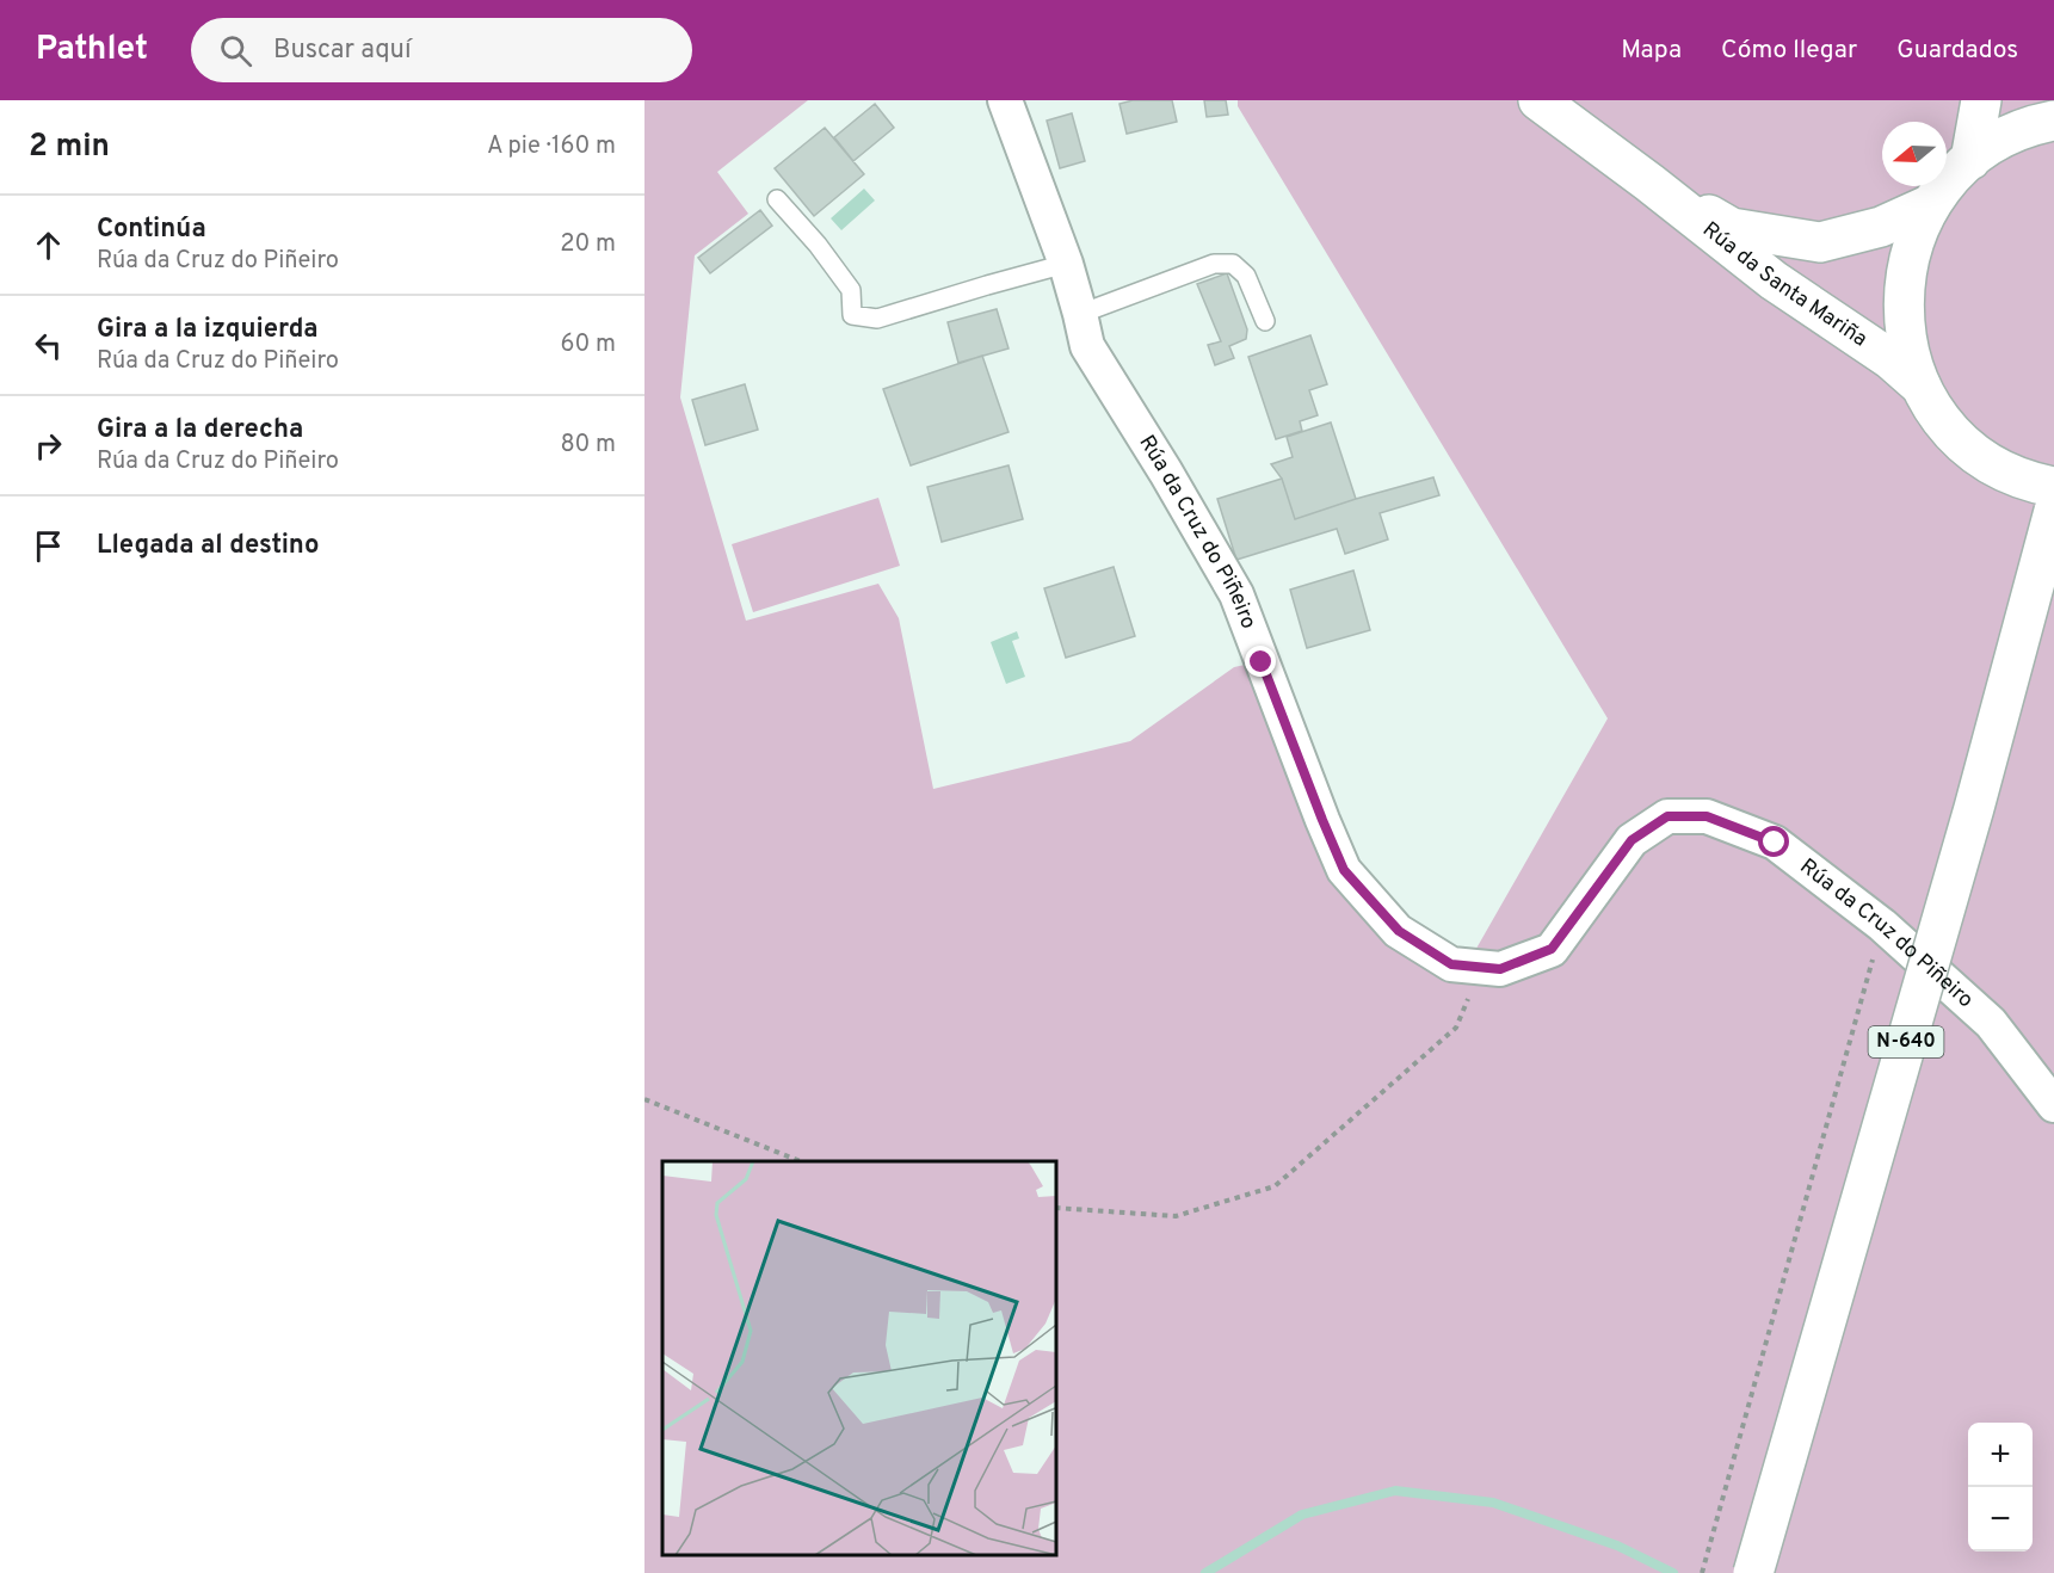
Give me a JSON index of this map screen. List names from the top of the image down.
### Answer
{
  "streets": {
    "main road": ["Rúa da Santa Mariña", "N-640"],
    "street": ["Rúa da Cruz do Piñeiro"]
  },
  "north": "left",
  "page": {
    "header": "Pathlet",
    "search": "Buscar aquí",
    "nav": ["Mapa", "Cómo llegar", "Guardados"],
    "heading": ["2 min", "A pie · 160 m"],
    "list": [
      ["Continúa", "Rúa da Cruz do Piñeiro", "20 m"],
      ["Gira a la izquierda", "Rúa da Cruz do Piñeiro", "60 m"],
      ["Gira a la derecha", "Rúa da Cruz do Piñeiro", "80 m"],
      "Llegada al destino"
    ],
    "map_buttons": ["+", "−"]
  }
}
